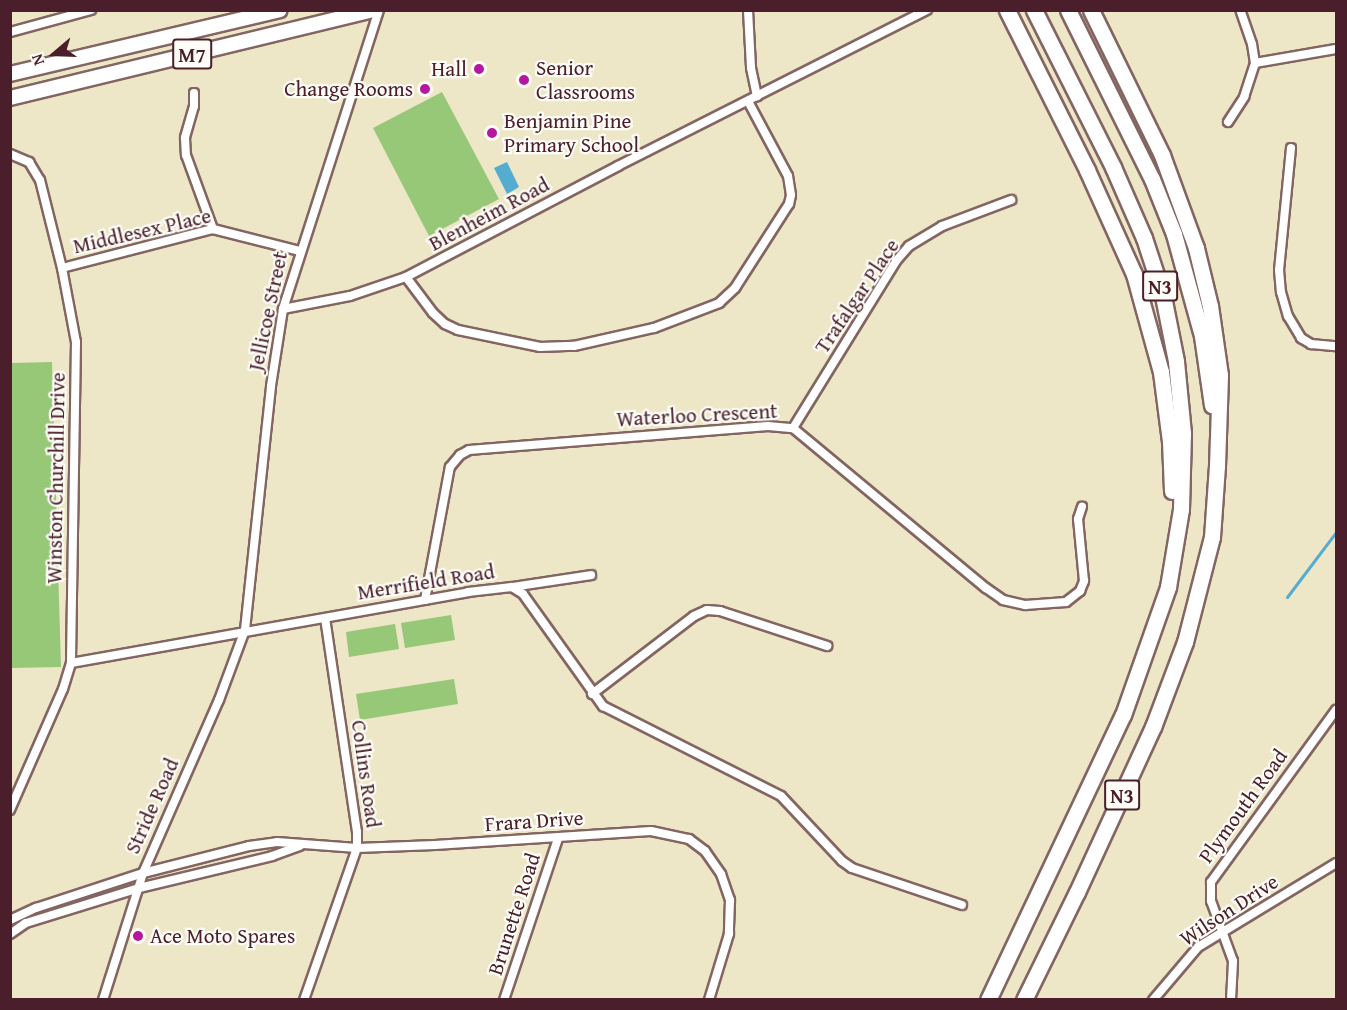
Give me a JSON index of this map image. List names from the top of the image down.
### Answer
{
  "streets": {
    "highway": ["M7", "N3"],
    "street": [
      "Blenheim Road",
      "Middlesex Place",
      "Trafalgar Place",
      "Jellicoe Street",
      "Waterloo Crescent",
      "Winston Churchill Drive",
      "Merrifield Road",
      "Collins Road",
      "Stride Road",
      "Plymouth Road",
      "Frara Drive",
      "Wilson Drive",
      "Brunette Road"
    ]
  },
  "crossings": [
    ["Blenheim Road", "Jellicoe Street"],
    ["Middlesex Place", "Jellicoe Street"],
    ["Middlesex Place", "Winston Churchill Drive"],
    ["Trafalgar Place", "Waterloo Crescent"],
    ["Jellicoe Street", "Merrifield Road"],
    ["Jellicoe Street", "Stride Road"],
    ["Waterloo Crescent", "Merrifield Road"],
    ["Winston Churchill Drive", "Merrifield Road"],
    ["Merrifield Road", "Collins Road"],
    ["Merrifield Road", "Stride Road"],
    ["Collins Road", "Frara Drive"],
    ["Stride Road", "Frara Drive"],
    ["Plymouth Road", "Wilson Drive"],
    ["Frara Drive", "Brunette Road"]
  ],
  "places": [
    "Hall",
    "Senior Classrooms",
    "Change Rooms",
    "Benjamin Pine Primary School",
    "Ace Moto Spares"
  ],
  "north": "left"
}
